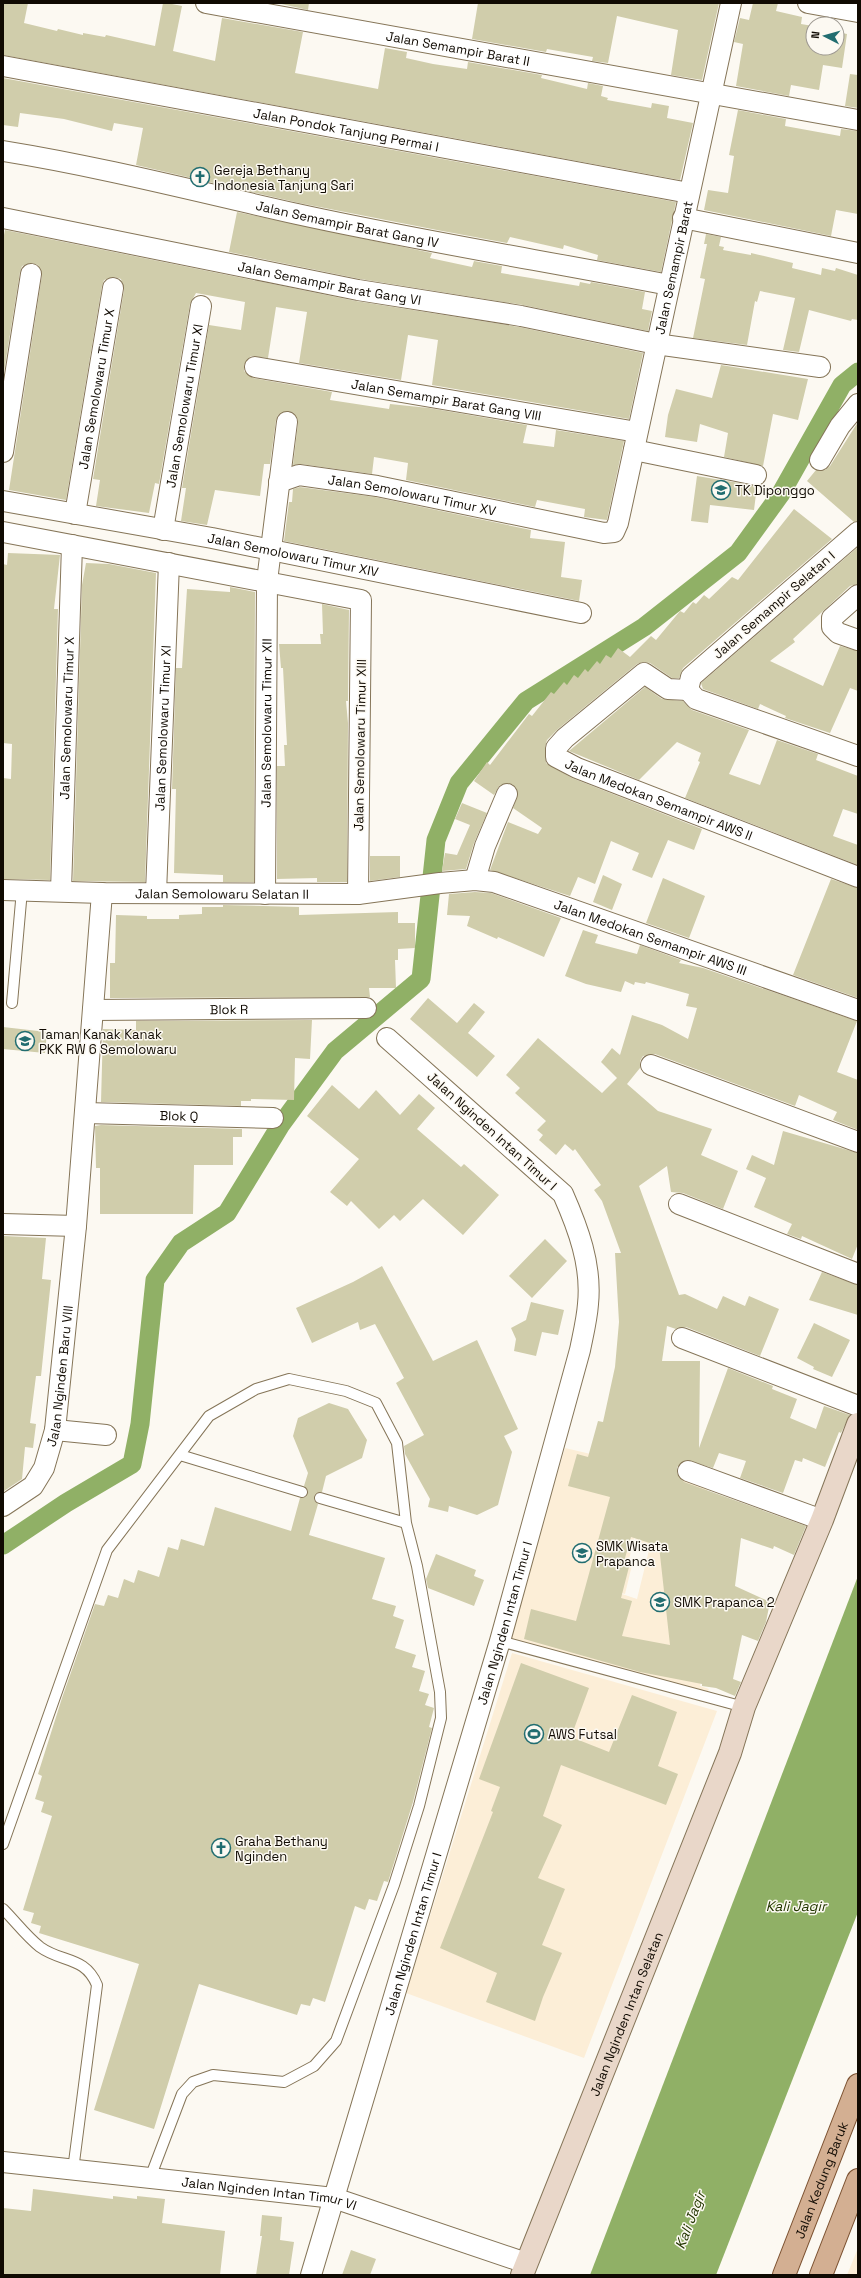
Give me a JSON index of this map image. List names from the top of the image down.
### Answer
{
  "streets": {
    "main road": ["Jalan Kedung Baruk"],
    "street": [
      "Jalan Semampir Barat II",
      "Jalan Pondok Tanjung Permai I",
      "Jalan Semampir Barat Gang IV",
      "Jalan Semampir Barat",
      "Jalan Semampir Barat Gang VI",
      "Jalan Semolowaru Timur X",
      "Jalan Semampir Barat Gang VIII",
      "Jalan Semolowaru Timur XI",
      "Jalan Semolowaru Timur XV",
      "Jalan Semolowaru Timur XIV",
      "Jalan Semampir Selatan I",
      "Jalan Semolowaru Timur XII",
      "Jalan Semolowaru Timur XIII",
      "Jalan Medokan Semampir AWS II",
      "Jalan Semolowaru Selatan II",
      "Jalan Medokan Semampir AWS III",
      "Blok R",
      "Blok Q",
      "Jalan Nginden Intan Timur I",
      "Jalan Nginden Baru VIII",
      "Jalan Nginden Intan Selatan",
      "Jalan Nginden Intan Timur VI"
    ]
  },
  "crossings": [
    ["Jalan Semampir Barat II", "Jalan Semampir Barat"],
    ["Jalan Pondok Tanjung Permai I", "Jalan Semampir Barat"],
    ["Jalan Semampir Barat Gang IV", "Jalan Semampir Barat"],
    ["Jalan Semampir Barat", "Jalan Semampir Barat Gang VI"],
    ["Jalan Semampir Barat", "Jalan Semampir Barat Gang VIII"],
    ["Jalan Semampir Barat", "Jalan Semolowaru Timur XV"],
    ["Jalan Semolowaru Timur X", "Jalan Semolowaru Timur XIV"],
    ["Jalan Semolowaru Timur X", "Jalan Semolowaru Selatan II"],
    ["Jalan Semolowaru Timur XI", "Jalan Semolowaru Timur XIV"],
    ["Jalan Semolowaru Timur XI", "Jalan Semolowaru Selatan II"],
    ["Jalan Semolowaru Timur XIV", "Jalan Semolowaru Timur XII"],
    ["Jalan Semampir Selatan I", "Jalan Medokan Semampir AWS II"],
    ["Jalan Semolowaru Timur XII", "Jalan Semolowaru Timur XIII"],
    ["Jalan Semolowaru Timur XII", "Jalan Semolowaru Selatan II"],
    ["Jalan Semolowaru Timur XIII", "Jalan Semolowaru Selatan II"],
    ["Jalan Semolowaru Selatan II", "Jalan Medokan Semampir AWS III"],
    ["Jalan Semolowaru Selatan II", "Jalan Nginden Baru VIII"],
    ["Blok R", "Jalan Nginden Baru VIII"],
    ["Blok Q", "Jalan Nginden Baru VIII"],
    ["Jalan Nginden Intan Timur I", "Jalan Nginden Intan Timur VI"],
    ["Jalan Nginden Intan Selatan", "Jalan Nginden Intan Timur VI"]
  ],
  "water": ["Kali Jagir"],
  "places": {
    "church": ["Gereja Bethany Indonesia Tanjung Sari", "Graha Bethany Nginden"],
    "school or university": [
      "TK Diponggo",
      "Taman Kanak Kanak PKK RW 6 Semolowaru",
      "SMK Wisata Prapanca",
      "SMK Prapanca 2"
    ],
    "sports": ["AWS Futsal"]
  },
  "north": "left"
}
